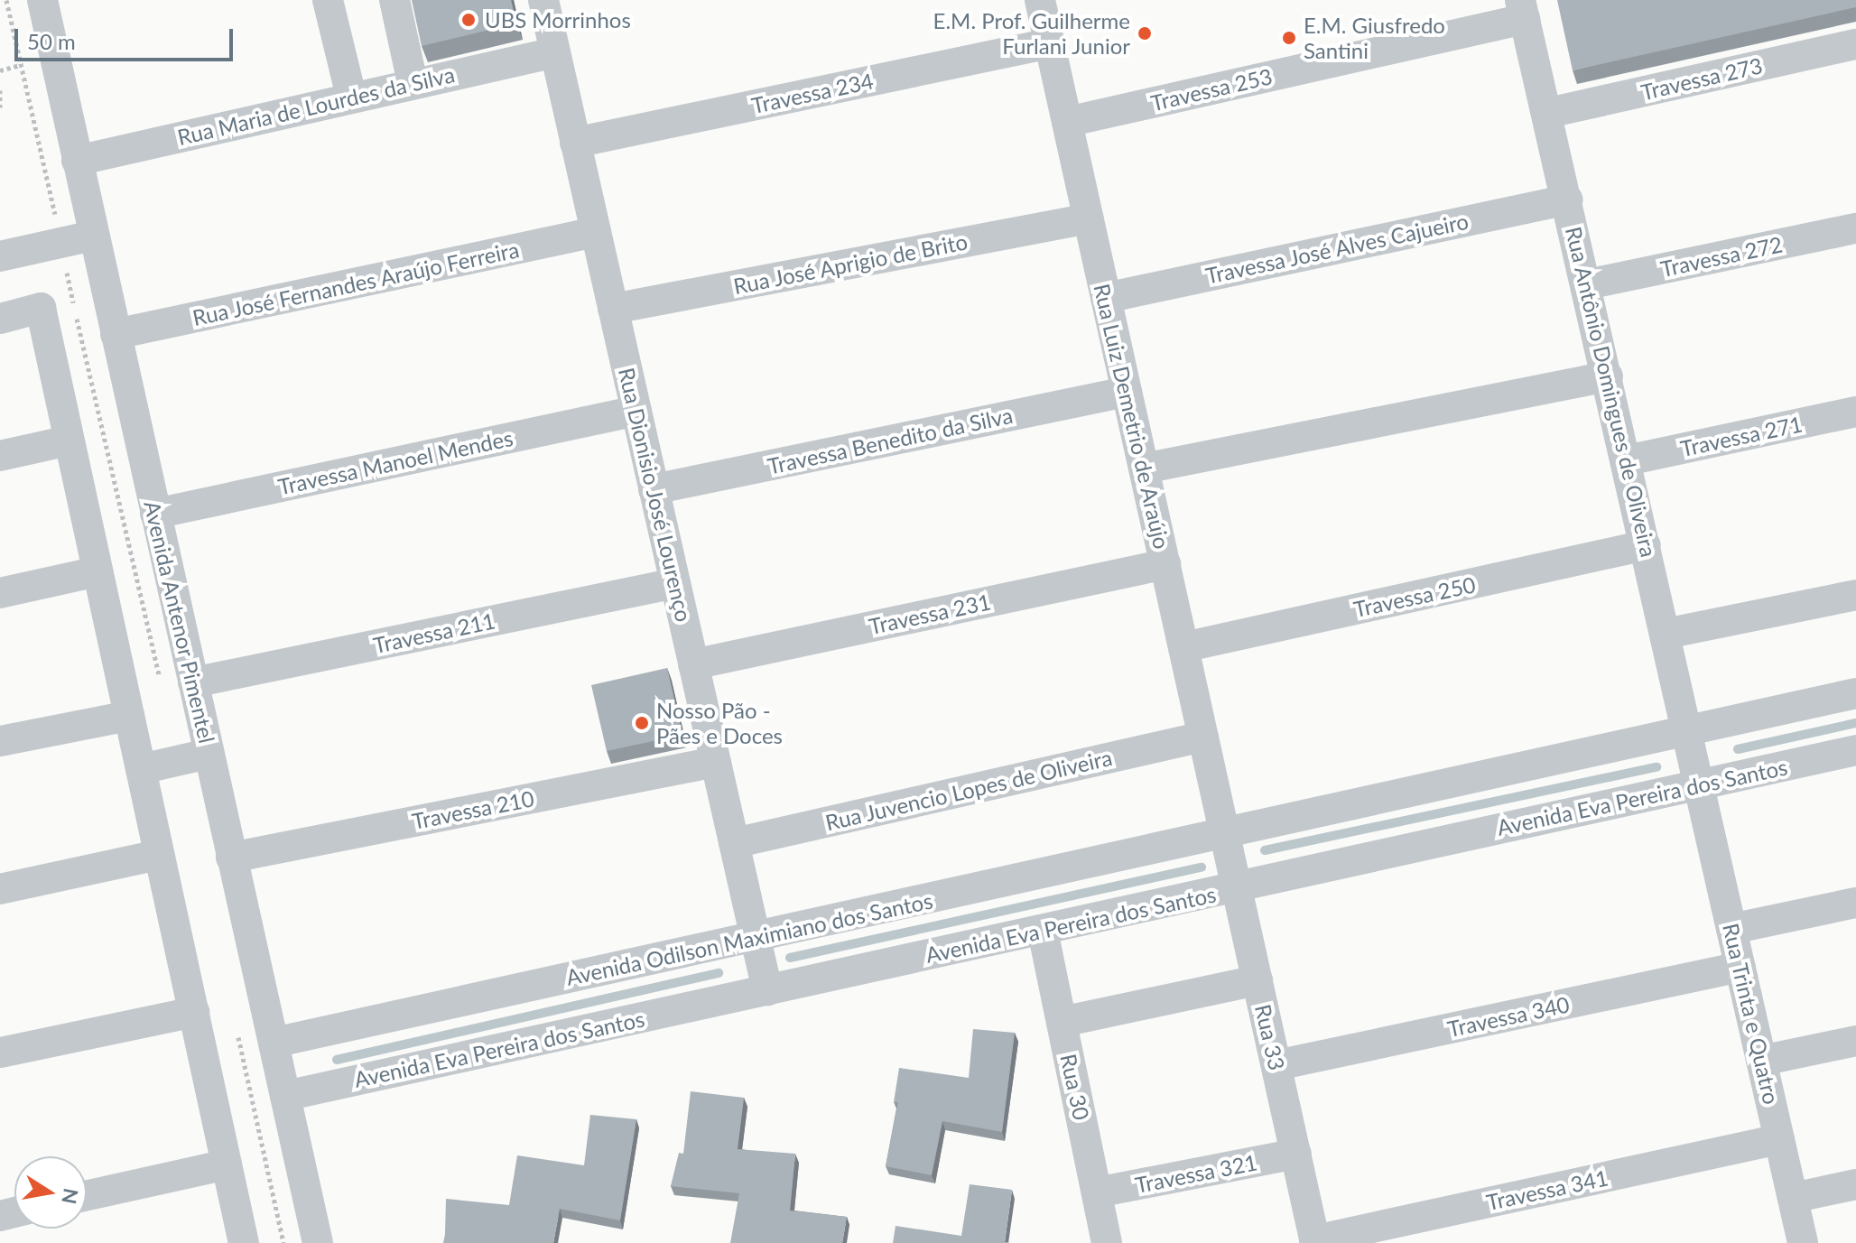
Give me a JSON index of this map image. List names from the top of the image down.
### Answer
{
  "streets": {
    "street": [
      "Travessa 273",
      "Travessa 253",
      "Travessa 234",
      "Rua Maria de Lourdes da Silva",
      "Travessa José Alves Cajueiro",
      "Travessa 272",
      "Rua José Aprigio de Brito",
      "Rua José Fernandes Araújo Ferreira",
      "Rua Antônio Domingues de Oliveira",
      "Rua Luiz Demetrio de Araújo",
      "Travessa 271",
      "Travessa Benedito da Silva",
      "Travessa Manoel Mendes",
      "Rua Dionisio José Lourenço",
      "Travessa 250",
      "Travessa 231",
      "Avenida Antenor Pimentel",
      "Travessa 211",
      "Rua Juvencio Lopes de Oliveira",
      "Avenida Eva Pereira dos Santos",
      "Travessa 210",
      "Avenida Odilson Maximiano dos Santos",
      "Rua Trinta e Quatro",
      "Travessa 340",
      "Rua 33",
      "Rua 30",
      "Travessa 321",
      "Travessa 341"
    ]
  },
  "crossings": [
    ["Travessa 273", "Rua Antônio Domingues de Oliveira"],
    ["Travessa 253", "Rua Antônio Domingues de Oliveira"],
    ["Travessa 253", "Rua Luiz Demetrio de Araújo"],
    ["Travessa 234", "Rua Luiz Demetrio de Araújo"],
    ["Travessa 234", "Rua Dionisio José Lourenço"],
    ["Rua Maria de Lourdes da Silva", "Rua Dionisio José Lourenço"],
    ["Rua Maria de Lourdes da Silva", "Avenida Antenor Pimentel"],
    ["Travessa José Alves Cajueiro", "Rua Antônio Domingues de Oliveira"],
    ["Travessa José Alves Cajueiro", "Rua Luiz Demetrio de Araújo"],
    ["Travessa 272", "Rua Antônio Domingues de Oliveira"],
    ["Rua José Aprigio de Brito", "Rua Luiz Demetrio de Araújo"],
    ["Rua José Aprigio de Brito", "Rua Dionisio José Lourenço"],
    ["Rua José Fernandes Araújo Ferreira", "Rua Dionisio José Lourenço"],
    ["Rua José Fernandes Araújo Ferreira", "Avenida Antenor Pimentel"],
    ["Rua Antônio Domingues de Oliveira", "Travessa 271"],
    ["Rua Antônio Domingues de Oliveira", "Travessa 250"],
    ["Rua Antônio Domingues de Oliveira", "Avenida Eva Pereira dos Santos"],
    ["Rua Antônio Domingues de Oliveira", "Rua Trinta e Quatro"],
    ["Rua Luiz Demetrio de Araújo", "Travessa Benedito da Silva"],
    ["Rua Luiz Demetrio de Araújo", "Travessa 250"],
    ["Rua Luiz Demetrio de Araújo", "Travessa 231"],
    ["Rua Luiz Demetrio de Araújo", "Rua Juvencio Lopes de Oliveira"],
    ["Rua Luiz Demetrio de Araújo", "Avenida Odilson Maximiano dos Santos"],
    ["Rua Luiz Demetrio de Araújo", "Rua 33"],
    ["Travessa Benedito da Silva", "Rua Dionisio José Lourenço"],
    ["Travessa Manoel Mendes", "Rua Dionisio José Lourenço"],
    ["Travessa Manoel Mendes", "Avenida Antenor Pimentel"],
    ["Rua Dionisio José Lourenço", "Travessa 231"],
    ["Rua Dionisio José Lourenço", "Travessa 211"],
    ["Rua Dionisio José Lourenço", "Rua Juvencio Lopes de Oliveira"],
    ["Rua Dionisio José Lourenço", "Avenida Eva Pereira dos Santos"],
    ["Rua Dionisio José Lourenço", "Travessa 210"],
    ["Rua Dionisio José Lourenço", "Avenida Odilson Maximiano dos Santos"],
    ["Avenida Antenor Pimentel", "Travessa 211"],
    ["Avenida Antenor Pimentel", "Avenida Eva Pereira dos Santos"],
    ["Avenida Antenor Pimentel", "Travessa 210"],
    ["Avenida Antenor Pimentel", "Avenida Odilson Maximiano dos Santos"],
    ["Avenida Eva Pereira dos Santos", "Rua Trinta e Quatro"],
    ["Avenida Eva Pereira dos Santos", "Rua 33"],
    ["Avenida Eva Pereira dos Santos", "Rua 30"],
    ["Avenida Odilson Maximiano dos Santos", "Rua 33"],
    ["Rua Trinta e Quatro", "Travessa 340"],
    ["Rua Trinta e Quatro", "Travessa 341"],
    ["Travessa 340", "Rua 33"],
    ["Rua 33", "Travessa 321"],
    ["Rua 33", "Travessa 341"],
    ["Rua 30", "Travessa 321"]
  ],
  "places": [
    "UBS Morrinhos",
    "E.M. Prof. Guilherme Furlani Junior",
    "E.M. Giusfredo Santini",
    "Nosso Pão - Pães e Doces"
  ],
  "scale_bar": "50 m",
  "north": "right"
}
